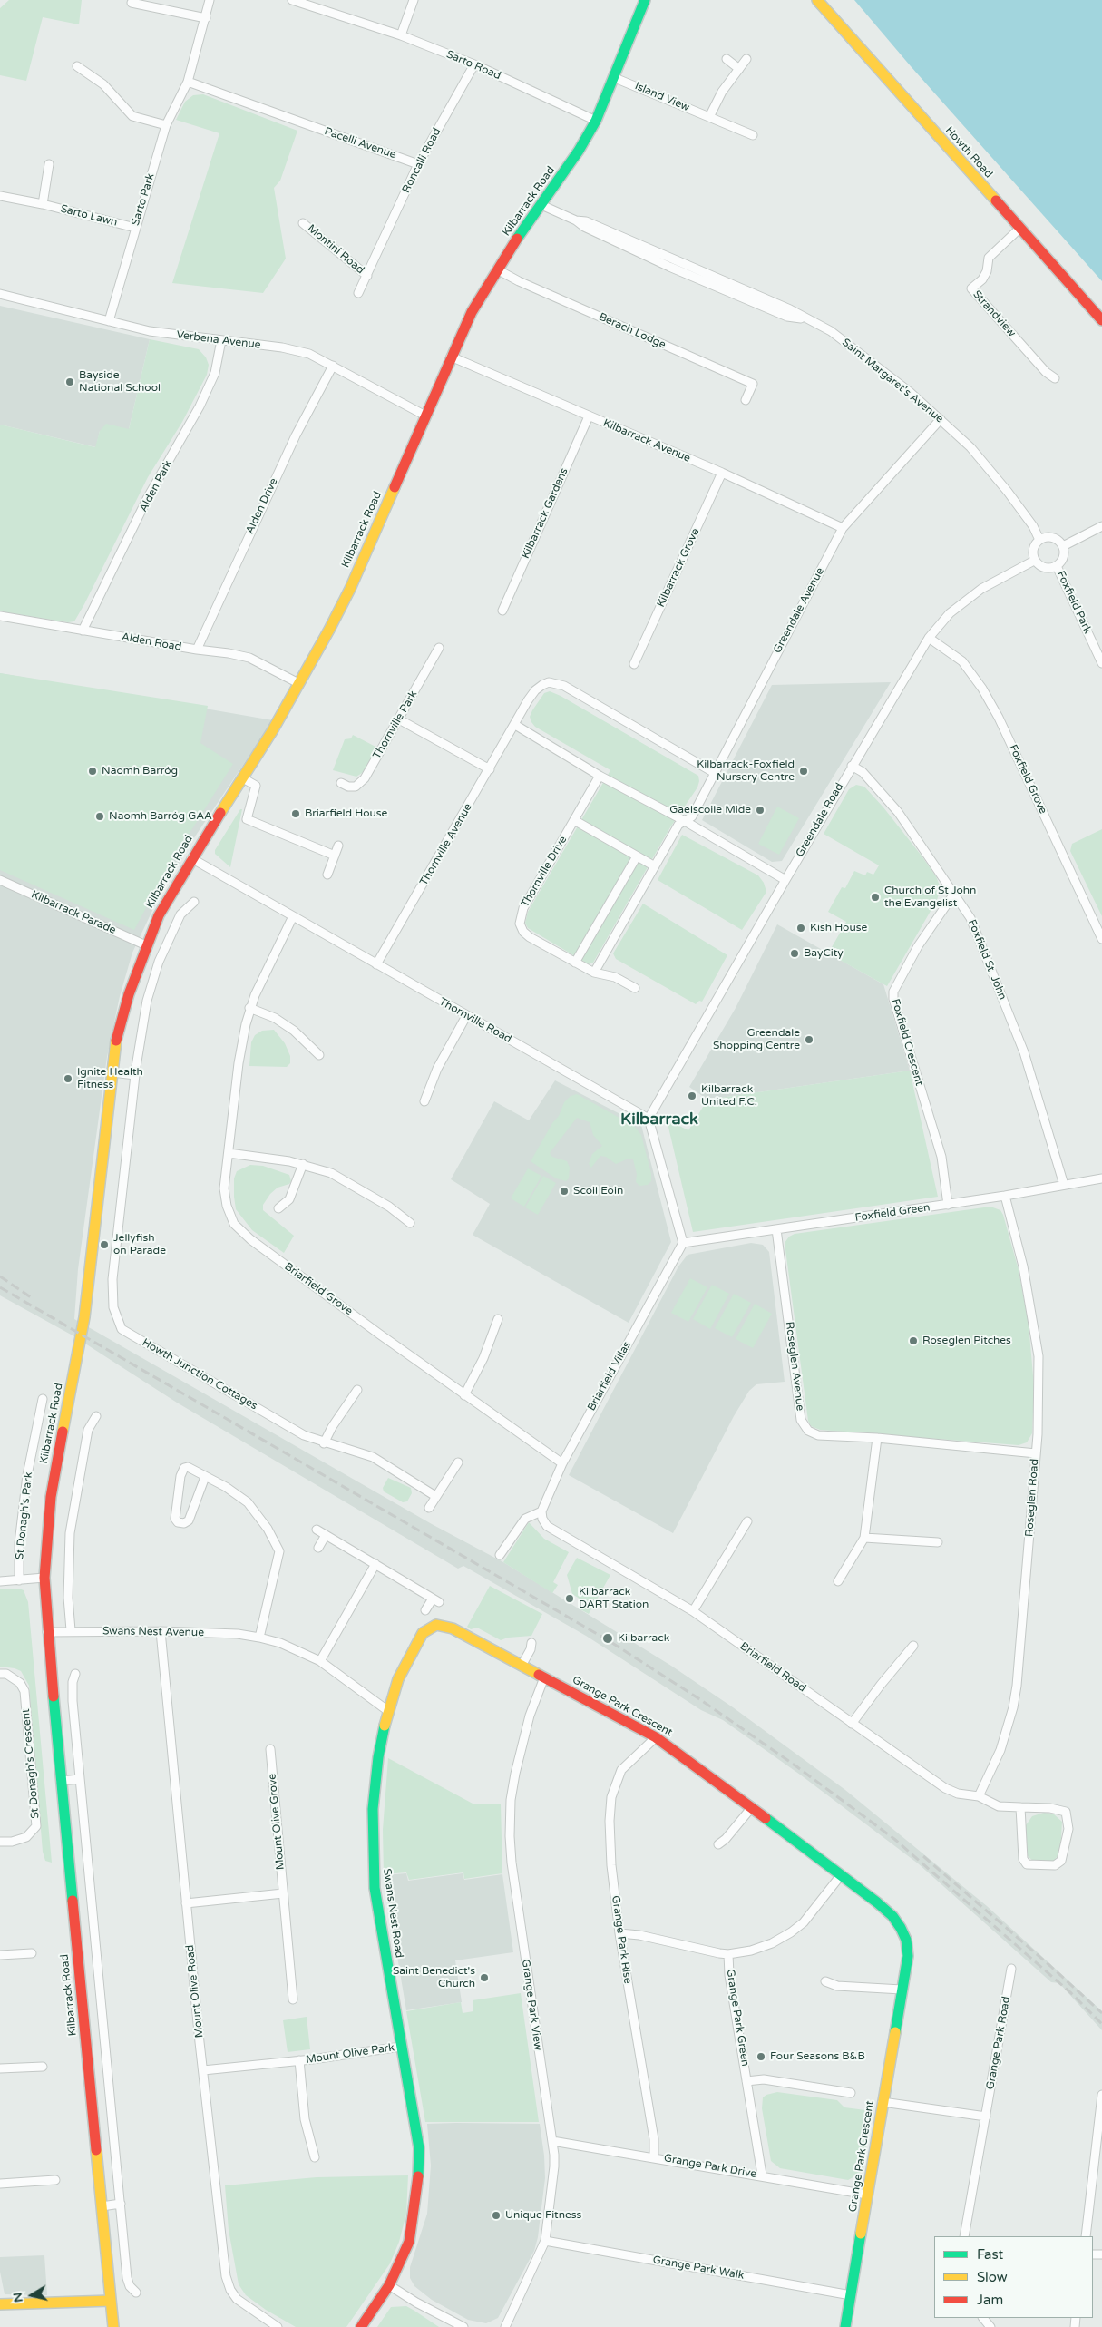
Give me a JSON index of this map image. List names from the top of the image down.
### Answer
{
  "streets": {
    "main road": [
      "Howth Road",
      "Kilbarrack Road",
      "Grange Park Crescent",
      "Swans Nest Road"
    ],
    "street": [
      "Sarto Road",
      "Island View",
      "Pacelli Avenue",
      "Roncalli Road",
      "Sarto Park",
      "Sarto Lawn",
      "Montini Road",
      "Strandview",
      "Berach Lodge",
      "Verbena Avenue",
      "Saint Margaret's Avenue",
      "Kilbarrack Avenue",
      "Alden Park",
      "Alden Drive",
      "Kilbarrack Gardens",
      "Kilbarrack Grove",
      "Foxfield Park",
      "Greendale Avenue",
      "Alden Road",
      "Thornville Park",
      "Foxfield Grove",
      "Greendale Road",
      "Thornville Avenue",
      "Thornville Drive",
      "Kilbarrack Parade",
      "Foxfield St. John",
      "Thornville Road",
      "Foxfield Crescent",
      "Foxfield Green",
      "Briarfield Grove",
      "Roseglen Avenue",
      "Howth Junction Cottages",
      "Briarfield Villas",
      "Roseglen Road",
      "St Donagh's Park",
      "Swans Nest Avenue",
      "Briarfield Road",
      "St Donagh's Crescent",
      "Mount Olive Grove",
      "Grange Park Rise",
      "Mount Olive Road",
      "Grange Park View",
      "Grange Park Green",
      "Grange Park Road",
      "Mount Olive Park",
      "Grange Park Drive",
      "Grange Park Walk"
    ]
  },
  "crossings": [
    ["Sarto Road", "Roncalli Road"],
    ["Sarto Road", "Kilbarrack Road"],
    ["Island View", "Kilbarrack Road"],
    ["Pacelli Avenue", "Roncalli Road"],
    ["Pacelli Avenue", "Sarto Park"],
    ["Howth Road", "Strandview"],
    ["Roncalli Road", "Montini Road"],
    ["Sarto Park", "Sarto Lawn"],
    ["Sarto Park", "Verbena Avenue"],
    ["Kilbarrack Road", "Berach Lodge"],
    ["Kilbarrack Road", "Verbena Avenue"],
    ["Kilbarrack Road", "Saint Margaret's Avenue"],
    ["Kilbarrack Road", "Kilbarrack Avenue"],
    ["Kilbarrack Road", "Alden Road"],
    ["Kilbarrack Road", "Kilbarrack Parade"],
    ["Kilbarrack Road", "Thornville Road"],
    ["Kilbarrack Road", "Swans Nest Avenue"],
    ["Verbena Avenue", "Alden Park"],
    ["Verbena Avenue", "Alden Drive"],
    ["Saint Margaret's Avenue", "Foxfield Park"],
    ["Saint Margaret's Avenue", "Greendale Avenue"],
    ["Saint Margaret's Avenue", "Greendale Road"],
    ["Kilbarrack Avenue", "Kilbarrack Gardens"],
    ["Kilbarrack Avenue", "Kilbarrack Grove"],
    ["Kilbarrack Avenue", "Greendale Avenue"],
    ["Alden Park", "Alden Road"],
    ["Alden Drive", "Alden Road"],
    ["Foxfield Park", "Greendale Road"],
    ["Greendale Avenue", "Thornville Avenue"],
    ["Greendale Avenue", "Thornville Drive"],
    ["Foxfield Grove", "Greendale Road"],
    ["Greendale Road", "Foxfield St. John"],
    ["Greendale Road", "Thornville Road"],
    ["Thornville Avenue", "Thornville Road"],
    ["Foxfield St. John", "Foxfield Crescent"],
    ["Foxfield St. John", "Foxfield Green"],
    ["Thornville Road", "Briarfield Grove"],
    ["Foxfield Crescent", "Foxfield Green"],
    ["Foxfield Green", "Roseglen Avenue"],
    ["Foxfield Green", "Briarfield Villas"],
    ["Foxfield Green", "Roseglen Road"],
    ["Briarfield Grove", "Briarfield Villas"],
    ["Roseglen Avenue", "Roseglen Road"],
    ["Briarfield Villas", "Briarfield Road"],
    ["Roseglen Road", "Briarfield Road"],
    ["Swans Nest Avenue", "Swans Nest Road"],
    ["Swans Nest Avenue", "Mount Olive Road"],
    ["Grange Park Crescent", "Swans Nest Road"],
    ["Grange Park Crescent", "Grange Park Rise"],
    ["Grange Park Crescent", "Grange Park View"],
    ["Grange Park Crescent", "Grange Park Drive"],
    ["Grange Park Crescent", "Grange Park Walk"],
    ["Swans Nest Road", "Grange Park View"],
    ["Swans Nest Road", "Mount Olive Park"],
    ["Grange Park Rise", "Grange Park Drive"],
    ["Mount Olive Road", "Mount Olive Park"],
    ["Grange Park View", "Grange Park Drive"],
    ["Grange Park View", "Grange Park Walk"],
    ["Grange Park Green", "Grange Park Drive"]
  ],
  "districts": ["Kilbarrack"],
  "places": [
    "Bayside National School",
    "Naomh Barróg",
    "Kilbarrack-Foxfield Nursery Centre",
    "Gaelscoile Mide",
    "Briarfield House",
    "Naomh Barróg GAA",
    "Church of St John the Evangelist",
    "Kish House",
    "BayCity",
    "Greendale Shopping Centre",
    "Ignite Health Fitness",
    "Kilbarrack United F.C.",
    "Scoil Eoin",
    "Jellyfish on Parade",
    "Roseglen Pitches",
    "Kilbarrack DART Station",
    "Kilbarrack",
    "Saint Benedict's Church",
    "Four Seasons B&B",
    "Unique Fitness"
  ],
  "legend": ["Fast", "Slow", "Jam"],
  "north": "left"
}
